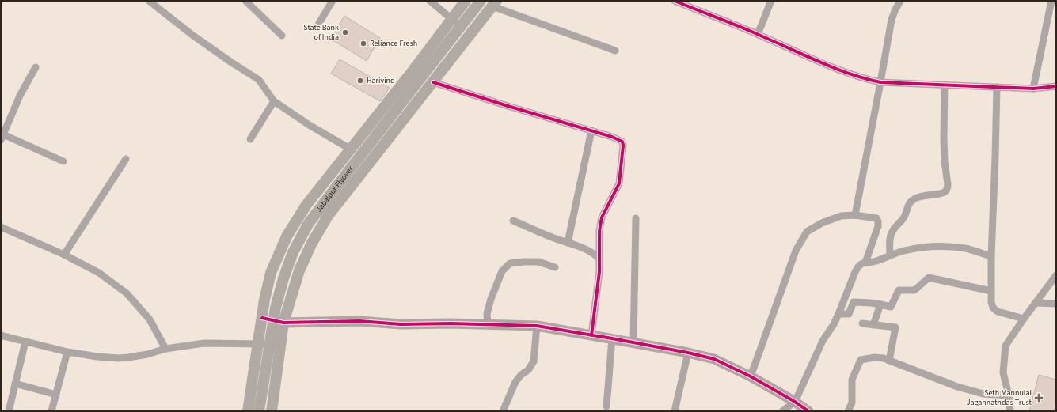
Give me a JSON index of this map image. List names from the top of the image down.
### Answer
{
  "streets": {
    "main road": ["Jabalpur Flyover"]
  },
  "places": {
    "other": ["State Bank of India", "Reliance Fresh", "Harivind"],
    "health": ["Seth Mannulal Jagannathdas Trust"]
  }
}
